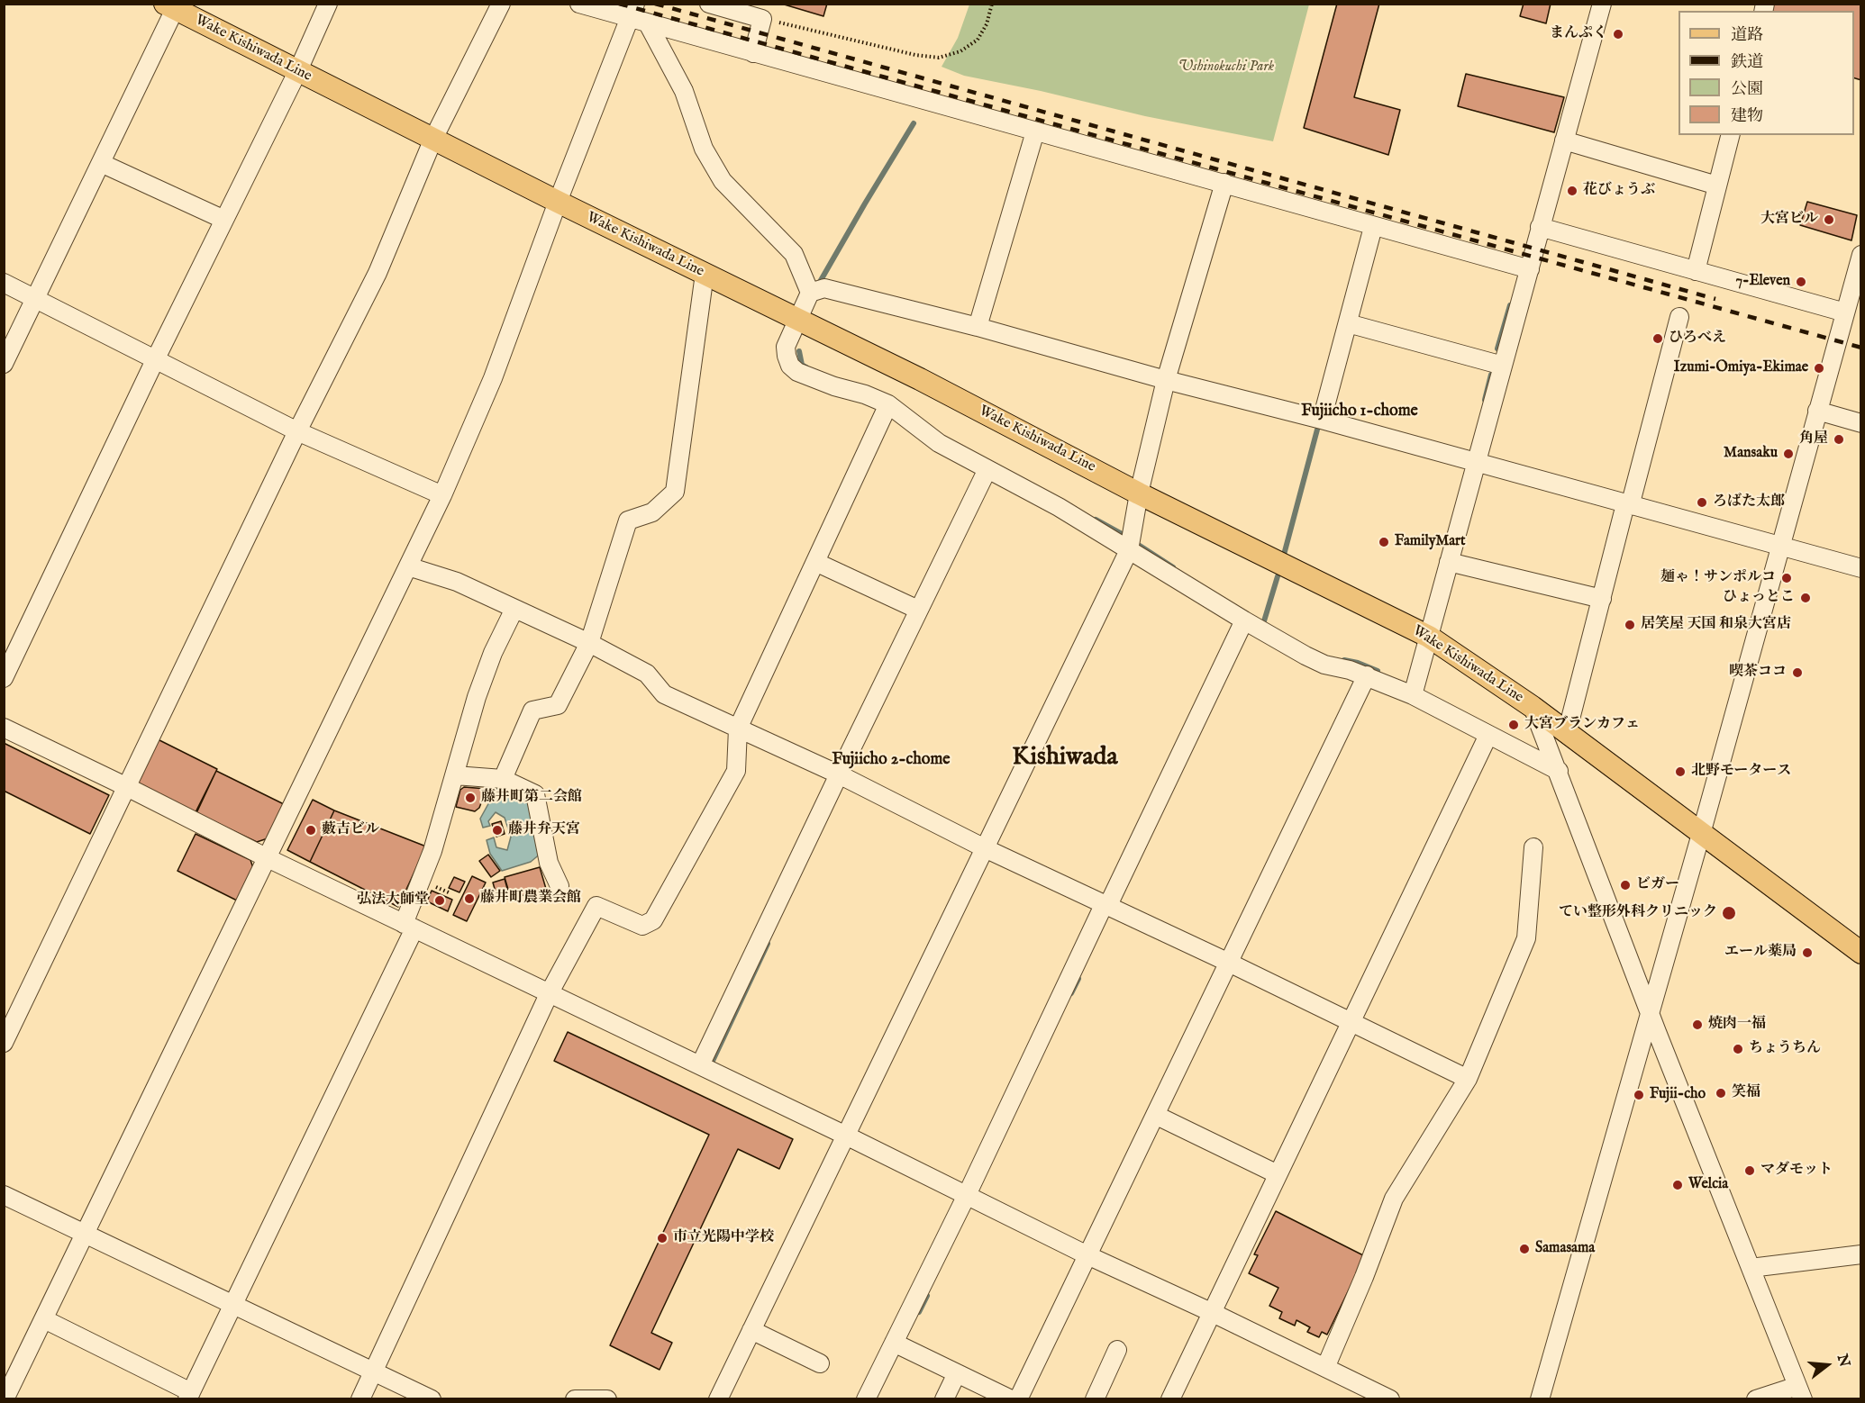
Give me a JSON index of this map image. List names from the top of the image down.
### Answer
{
  "streets": {
    "main road": ["Wake Kishiwada Line"]
  },
  "districts": ["Fujiicho 1-chome", "Kishiwada", "Fujiicho 2-chome"],
  "parks": ["Ushinokuchi Park"],
  "places": [
    "まんぷく",
    "花びょうぶ",
    "大宮ビル",
    "7-Eleven",
    "ひろべえ",
    "Izumi-Omiya-Ekimae",
    "角屋",
    "Mansaku",
    "ろばた太郎",
    "FamilyMart",
    "麺ゃ！サンポルコ",
    "ひょっとこ",
    "居笑屋 天国 和泉大宮店",
    "喫茶ココ",
    "大宮ブランカフェ",
    "北野モータース",
    "藤井町第二会館",
    "藪吉ビル",
    "藤井弁天宮",
    "ビガー",
    "藤井町農業会館",
    "弘法大師堂",
    "てい整形外科クリニック",
    "エール薬局",
    "焼肉一福",
    "ちょうちん",
    "笑福",
    "Fujii-cho",
    "マダモット",
    "Welcia",
    "市立光陽中学校",
    "Samasama"
  ],
  "legend": [
    "道路",
    "鉄道",
    "公園",
    "建物"
  ],
  "north": "right"
}
